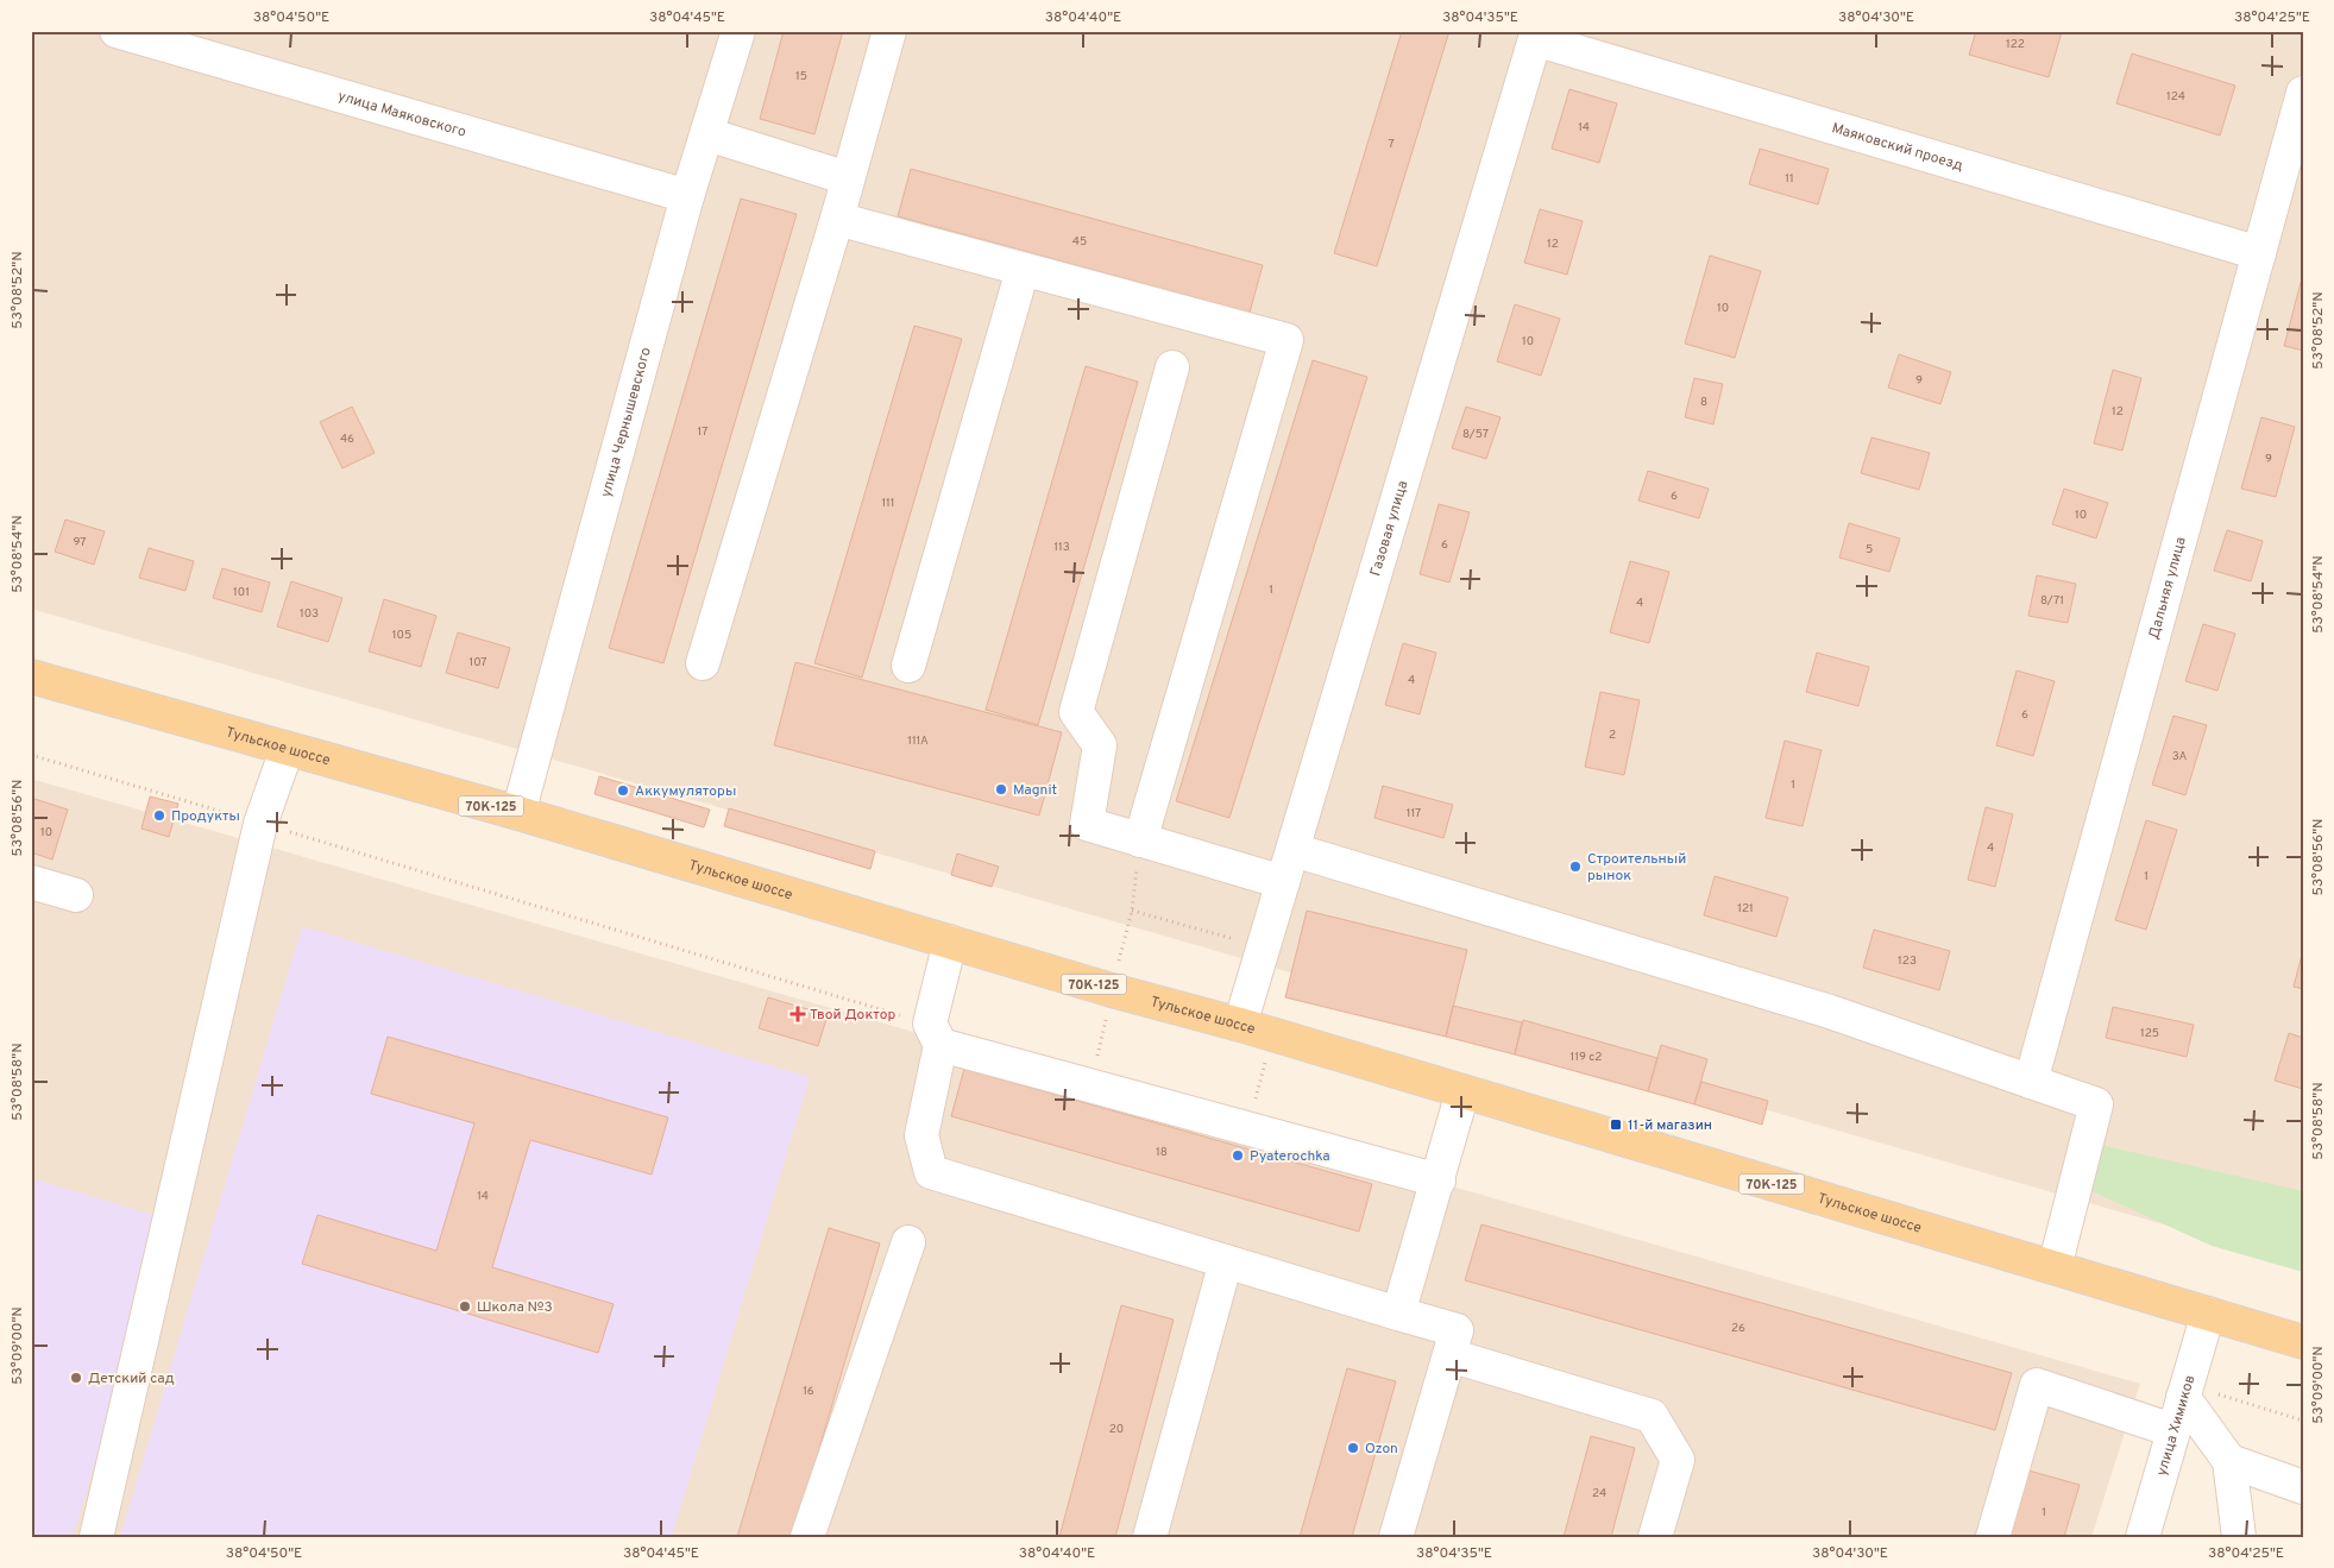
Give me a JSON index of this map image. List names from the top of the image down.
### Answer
{
  "streets": {
    "main road": ["Тульское шоссе", "70К-125"],
    "street": [
      "улица Маяковского",
      "Маяковский проезд",
      "улица Чернышевского",
      "Газовая улица",
      "Дальняя улица",
      "улица Химиков"
    ]
  },
  "crossings": [
    ["улица Маяковского", "улица Чернышевского"],
    ["Маяковский проезд", "Газовая улица"],
    ["Маяковский проезд", "Дальняя улица"],
    ["улица Чернышевского", "Тульское шоссе"],
    ["Газовая улица", "Тульское шоссе"],
    ["Тульское шоссе", "улица Химиков"]
  ],
  "places": {
    "other": [
      "Magnit",
      "Аккумуляторы",
      "Продукты",
      "Строительный рынок",
      "Pyaterochka",
      "Школа №3",
      "Детский сад",
      "Ozon"
    ],
    "health": ["Твой Доктор"],
    "transit": ["11-й магазин"]
  },
  "house_numbers": [
    "122",
    "15",
    "124",
    "14",
    "7",
    "11",
    "45",
    "12",
    "10",
    "10",
    "9",
    "8",
    "12",
    "17",
    "8/57",
    "46",
    "9",
    "6",
    "111",
    "10",
    "97",
    "6",
    "113",
    "5",
    "1",
    "101",
    "8/71",
    "4",
    "103",
    "105",
    "107",
    "4",
    "6",
    "2",
    "111А",
    "3А",
    "1",
    "117",
    "10",
    "4",
    "1",
    "121",
    "123",
    "125",
    "119 с2",
    "18",
    "14",
    "26",
    "16",
    "20",
    "24",
    "1"
  ],
  "coordinates": [
    "38°04'50\"E",
    "38°04'45\"E",
    "38°04'40\"E",
    "38°04'35\"E",
    "38°04'30\"E",
    "38°04'25\"E",
    "53°08'52\"N",
    "53°08'54\"N",
    "53°08'56\"N",
    "53°08'58\"N",
    "53°09'00\"N"
  ]
}
